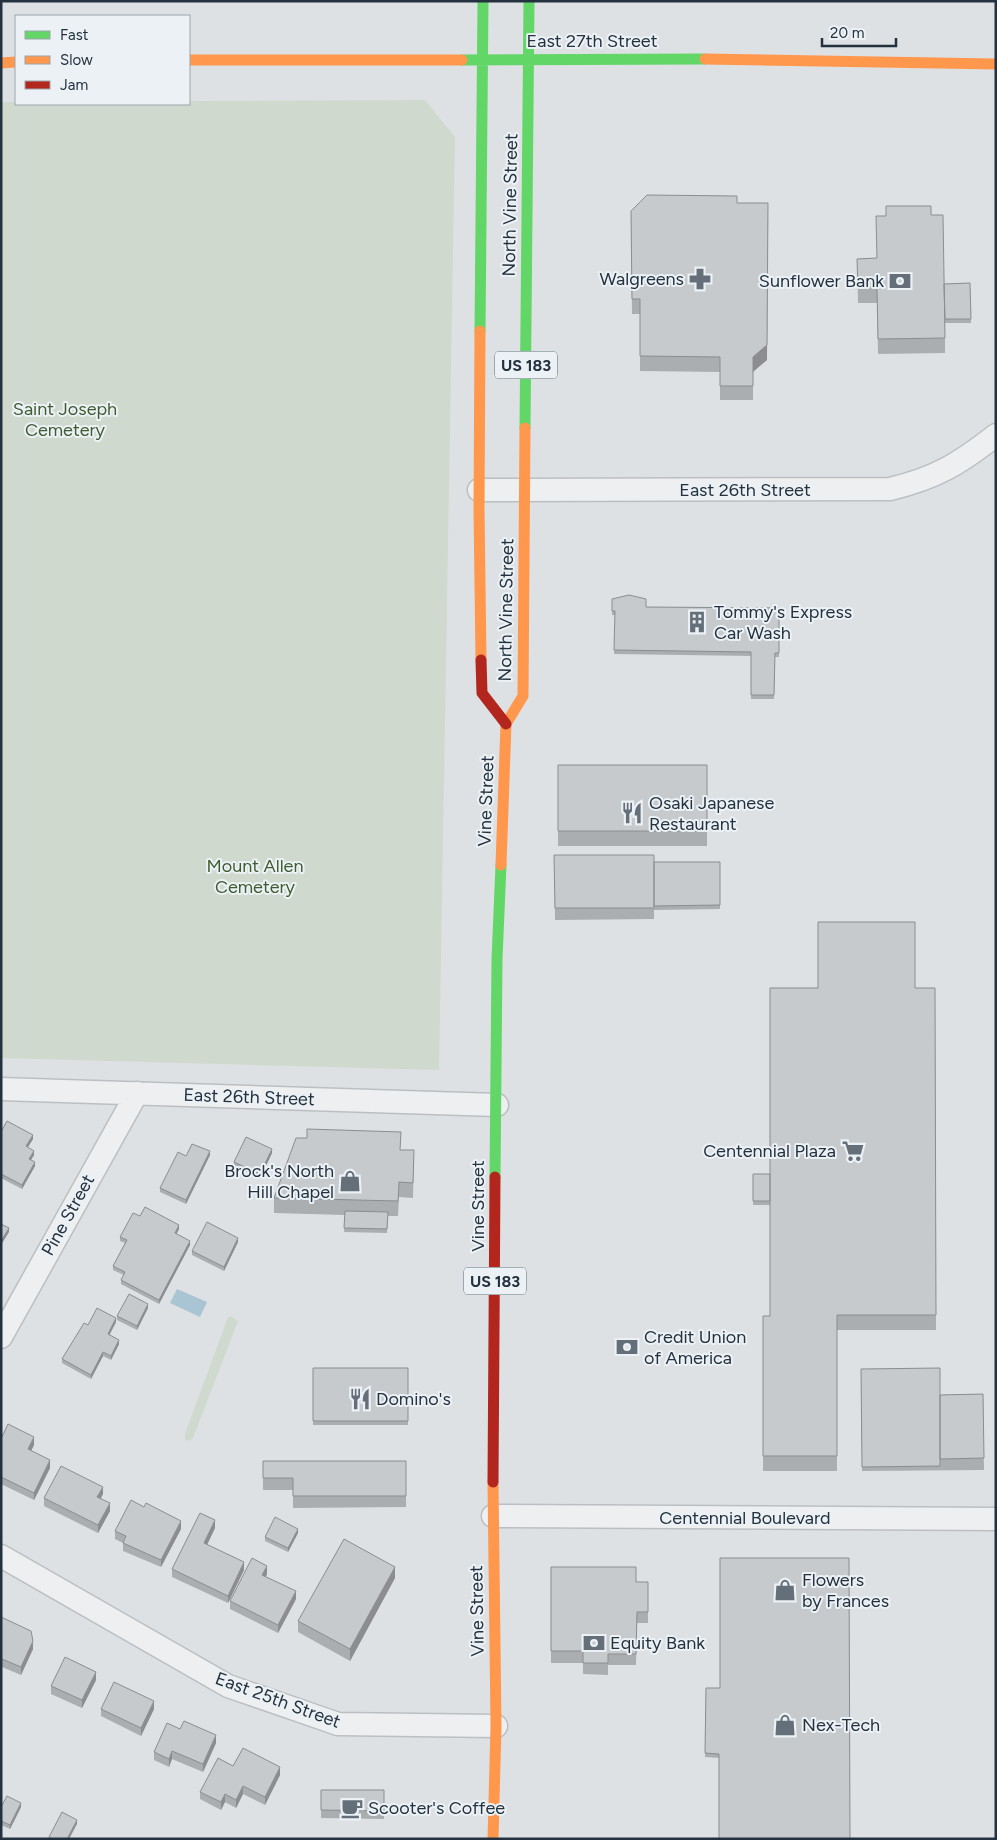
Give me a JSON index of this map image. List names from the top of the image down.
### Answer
{
  "streets": {
    "main road": [
      "East 27th Street",
      "North Vine Street",
      "US 183",
      "Vine Street"
    ],
    "street": [
      "East 26th Street",
      "Pine Street",
      "Centennial Boulevard",
      "East 25th Street"
    ]
  },
  "crossings": [
    ["East 27th Street", "North Vine Street"],
    ["North Vine Street", "East 26th Street"],
    ["North Vine Street", "Vine Street"],
    ["East 26th Street", "Vine Street"],
    ["East 26th Street", "Pine Street"],
    ["Vine Street", "Centennial Boulevard"],
    ["Vine Street", "East 25th Street"]
  ],
  "parks": ["Saint Joseph Cemetery", "Mount Allen Cemetery"],
  "places": {
    "pharmacy": ["Walgreens"],
    "bank": ["Sunflower Bank", "Credit Union of America", "Equity Bank"],
    "building": ["Tommy's Express Car Wash"],
    "restaurant": ["Osaki Japanese Restaurant", "Domino's"],
    "supermarket": ["Centennial Plaza"],
    "shop": ["Brock's North Hill Chapel", "Flowers by Frances", "Nex-Tech"],
    "cafe": ["Scooter's Coffee"]
  },
  "legend": ["Fast", "Slow", "Jam"],
  "scale_bar": "20 m"
}
